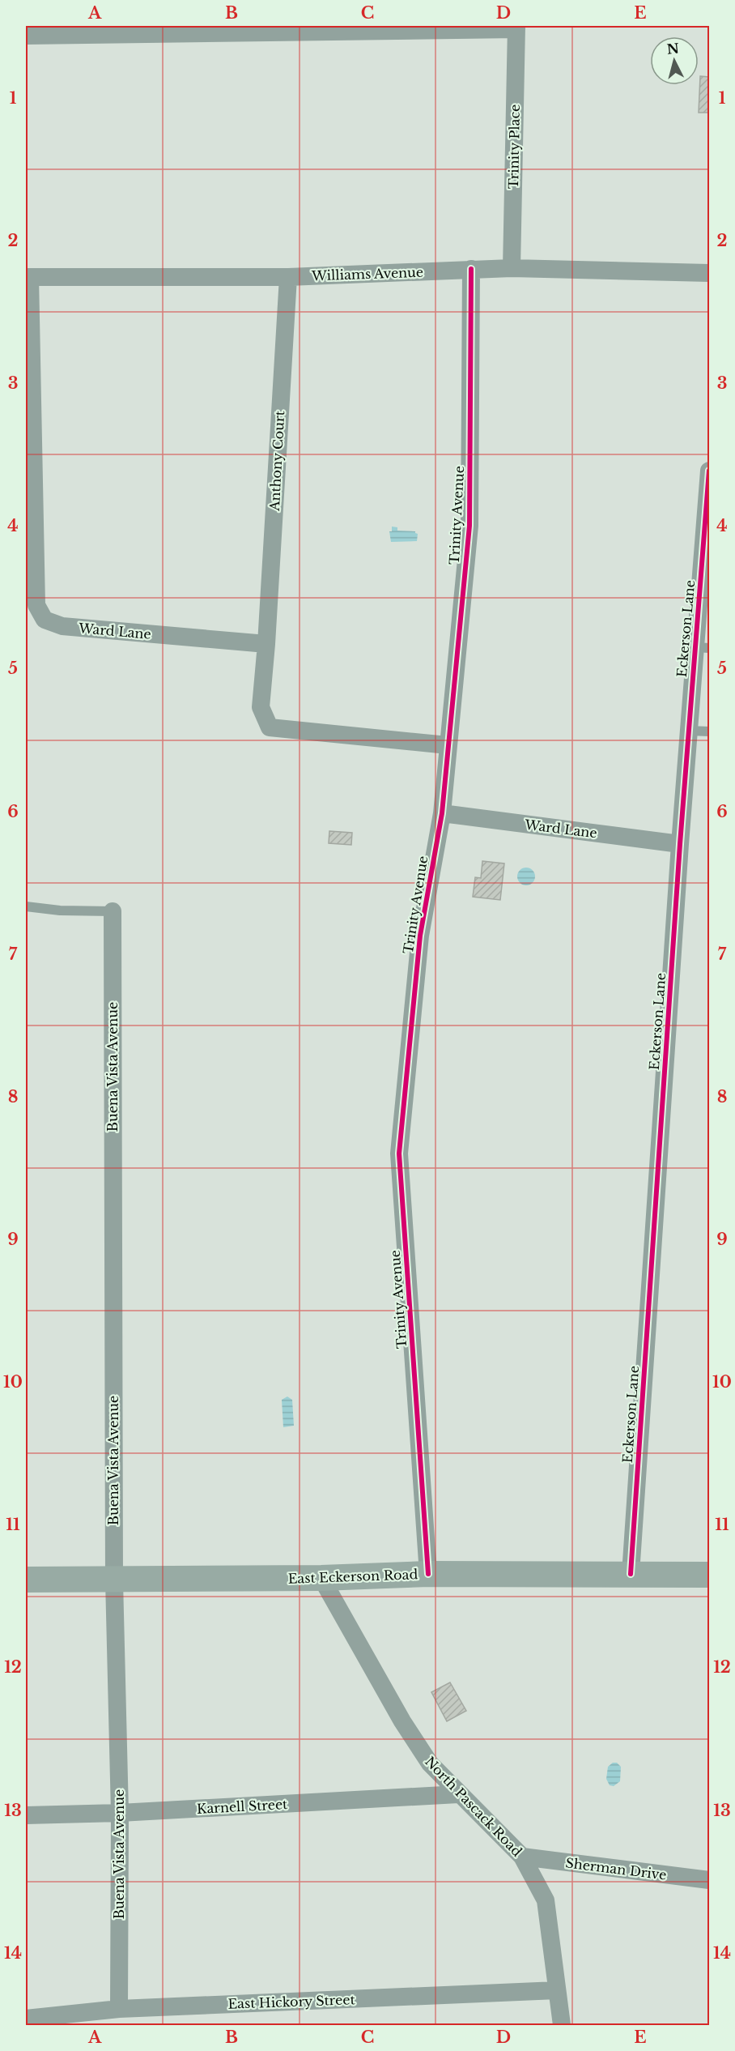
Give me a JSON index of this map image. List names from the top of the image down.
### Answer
{
  "streets": {
    "street": [
      "Trinity Place",
      "Williams Avenue",
      "Anthony Court",
      "Trinity Avenue",
      "Eckerson Lane",
      "Ward Lane",
      "Buena Vista Avenue",
      "East Eckerson Road",
      "Karnell Street",
      "North Pascack Road",
      "Sherman Drive",
      "East Hickory Street"
    ]
  },
  "crossings": [
    ["Trinity Place", "Williams Avenue"],
    ["Williams Avenue", "Anthony Court"],
    ["Williams Avenue", "Trinity Avenue"],
    ["Williams Avenue", "Ward Lane"],
    ["Anthony Court", "Ward Lane"],
    ["Trinity Avenue", "Ward Lane"],
    ["Trinity Avenue", "East Eckerson Road"],
    ["Eckerson Lane", "Ward Lane"],
    ["Eckerson Lane", "East Eckerson Road"],
    ["Buena Vista Avenue", "East Eckerson Road"],
    ["Buena Vista Avenue", "Karnell Street"],
    ["Buena Vista Avenue", "East Hickory Street"],
    ["East Eckerson Road", "North Pascack Road"],
    ["Karnell Street", "North Pascack Road"],
    ["North Pascack Road", "Sherman Drive"],
    ["North Pascack Road", "East Hickory Street"]
  ],
  "north": "top",
  "grid": {
    "columns": [
      "A",
      "B",
      "C",
      "D",
      "E"
    ],
    "rows": [
      "1",
      "2",
      "3",
      "4",
      "5",
      "6",
      "7",
      "8",
      "9",
      "10",
      "11",
      "12",
      "13",
      "14"
    ]
  }
}
